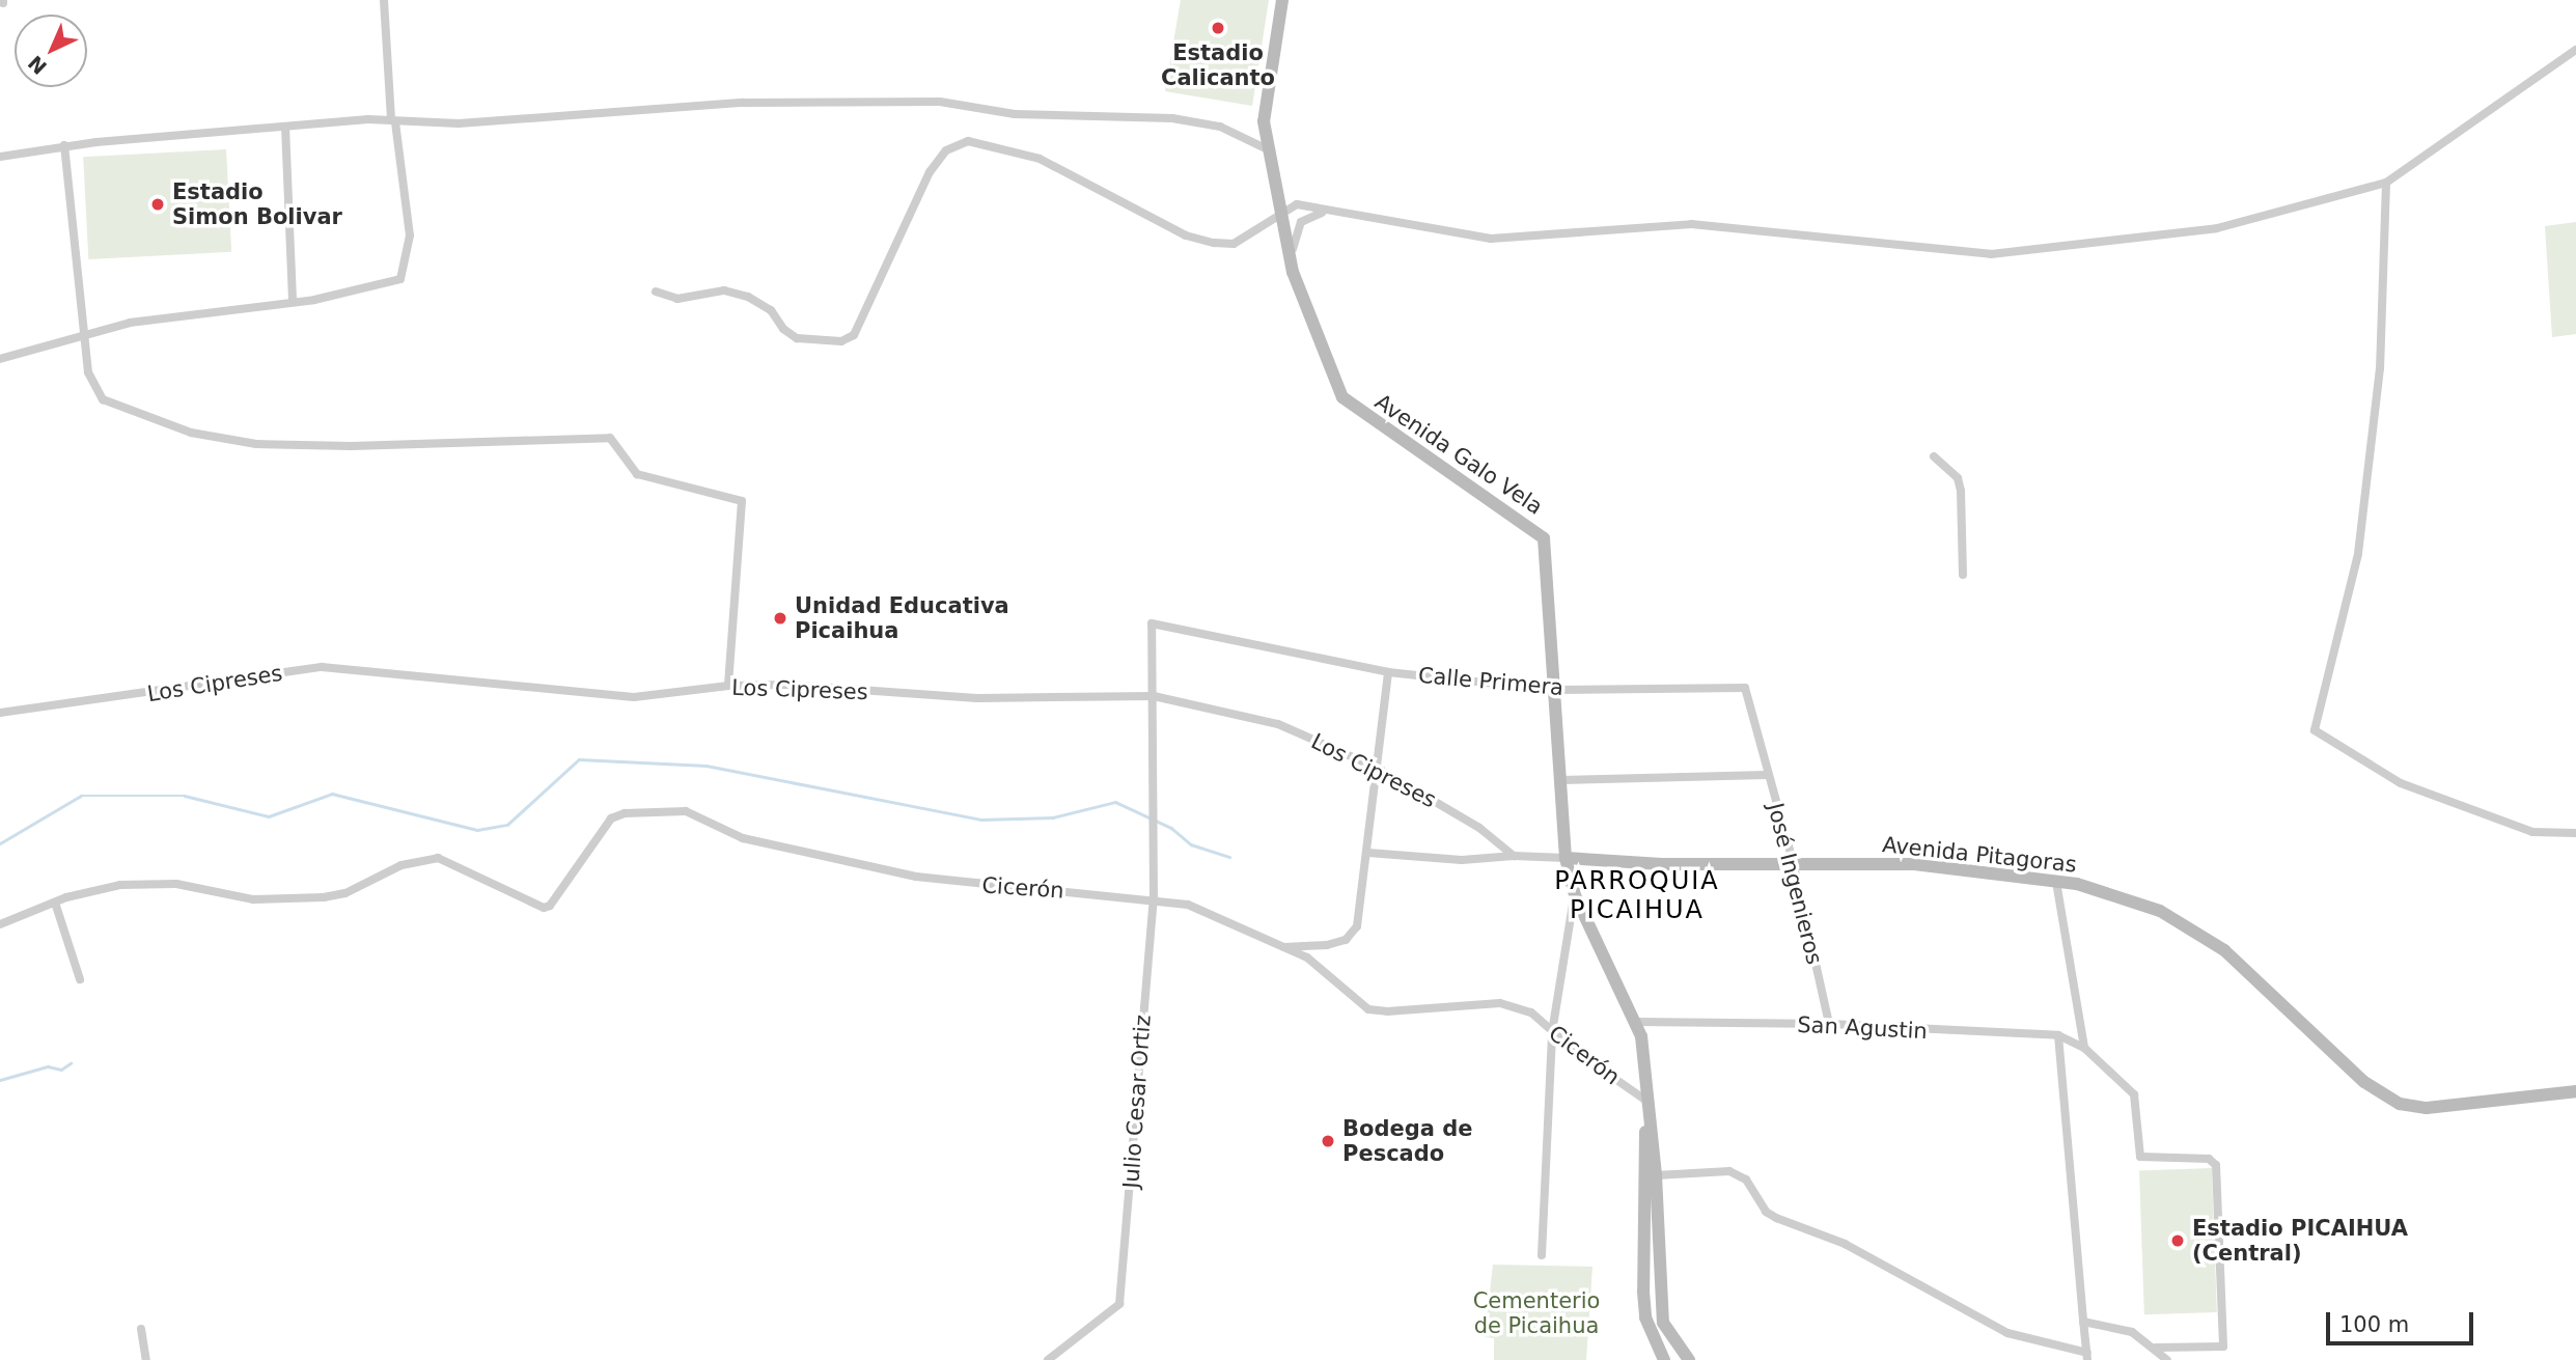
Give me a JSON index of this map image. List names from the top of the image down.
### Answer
{
  "streets": {
    "main road": ["Avenida Galo Vela", "Avenida Pitagoras"],
    "street": [
      "Calle Primera",
      "Los Cipreses",
      "José Ingenieros",
      "Cicerón",
      "San Agustin",
      "Julio Cesar Ortiz"
    ]
  },
  "crossings": [
    ["Avenida Galo Vela", "Calle Primera"],
    ["Avenida Galo Vela", "Avenida Pitagoras"],
    ["Avenida Galo Vela", "José Ingenieros"],
    ["Avenida Galo Vela", "Cicerón"],
    ["Avenida Galo Vela", "San Agustin"],
    ["Calle Primera", "Los Cipreses"],
    ["Calle Primera", "José Ingenieros"],
    ["Calle Primera", "Julio Cesar Ortiz"],
    ["Los Cipreses", "Julio Cesar Ortiz"],
    ["Avenida Pitagoras", "José Ingenieros"],
    ["José Ingenieros", "San Agustin"],
    ["Cicerón", "Julio Cesar Ortiz"]
  ],
  "districts": ["PARROQUIA PICAIHUA"],
  "parks": ["Cementerio de Picaihua"],
  "places": [
    "Estadio Calicanto",
    "Estadio Simon Bolivar",
    "Unidad Educativa Picaihua",
    "Bodega de Pescado",
    "Estadio PICAIHUA (Central)"
  ],
  "scale_bar": "100 m",
  "north": "bottom left"
}
